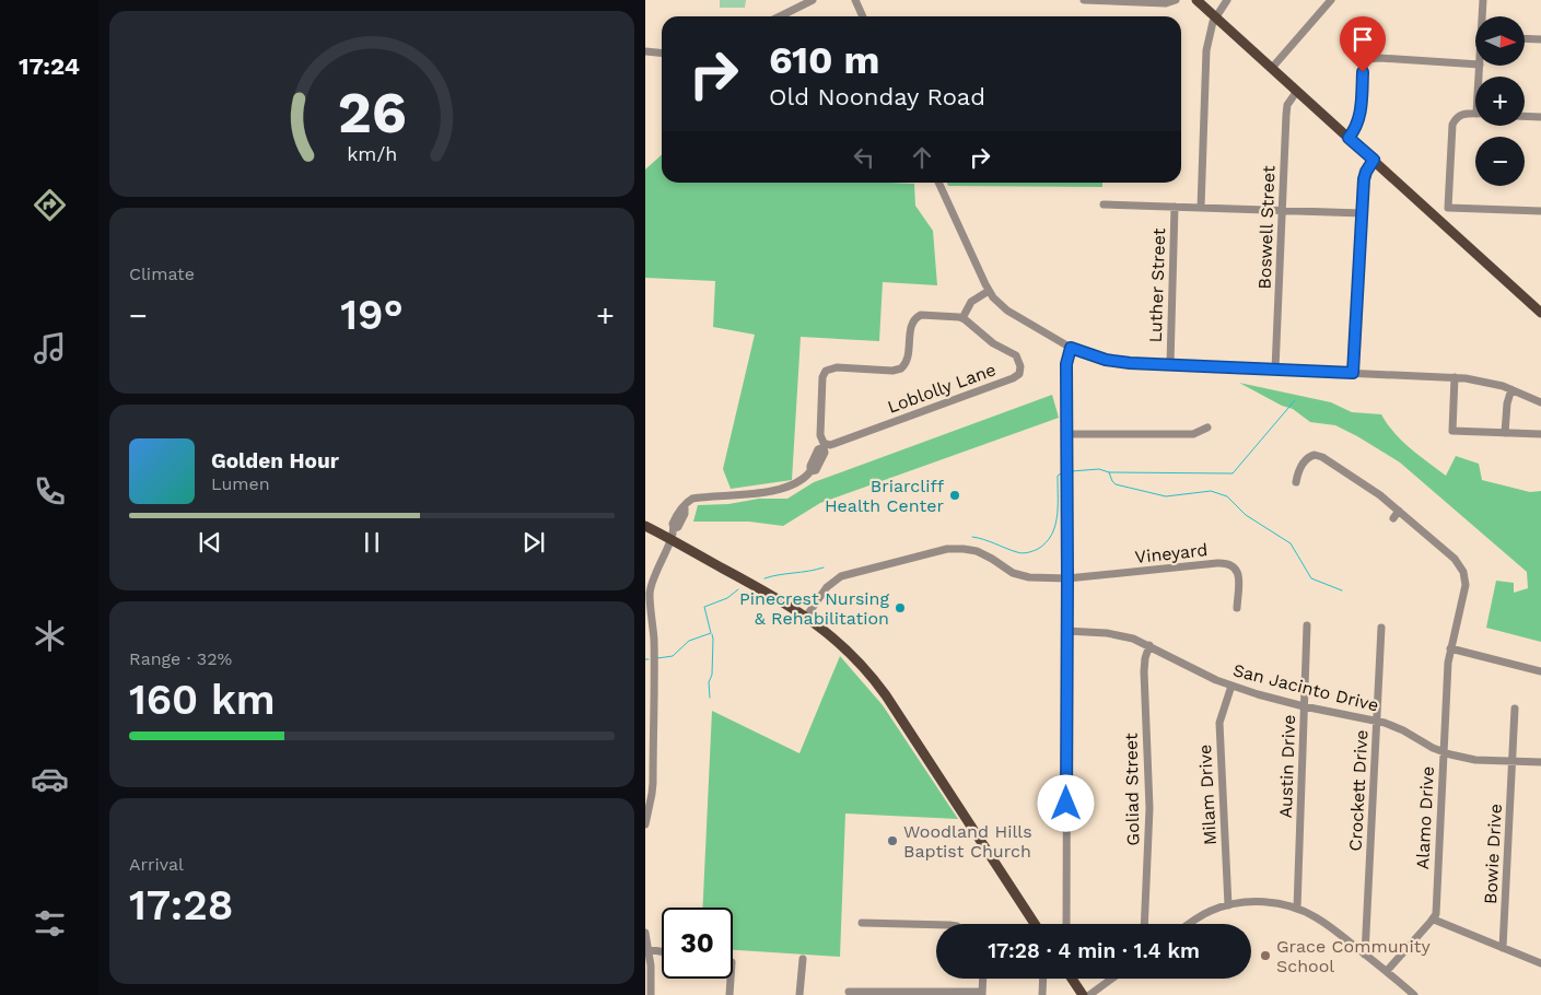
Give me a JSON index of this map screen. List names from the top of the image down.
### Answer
{
  "streets": {
    "street": [
      "Boswell Street",
      "Luther Street",
      "Loblolly Lane",
      "Vineyard",
      "San Jacinto Drive",
      "Austin Drive",
      "Goliad Street",
      "Crockett Drive",
      "Milam Drive",
      "Alamo Drive",
      "Bowie Drive"
    ]
  },
  "crossings": [
    ["San Jacinto Drive", "Austin Drive"],
    ["San Jacinto Drive", "Goliad Street"],
    ["San Jacinto Drive", "Crockett Drive"],
    ["San Jacinto Drive", "Milam Drive"],
    ["San Jacinto Drive", "Alamo Drive"],
    ["San Jacinto Drive", "Bowie Drive"]
  ],
  "places": [
    "Briarcliff Health Center",
    "Pinecrest Nursing & Rehabilitation",
    "Woodland Hills Baptist Church",
    "Grace Community School"
  ],
  "north": "right",
  "page": {
    "tabs": "17:24",
    "map_buttons": ["+", "−"],
    "turn": ["610 m", "Old Noonday Road"],
    "tile": [
      "Climate",
      ["Range · 32%", "160 km"],
      ["Arrival", "17:28"]
    ],
    "heat": ["−", "19°", "+"],
    "song": ["Golden Hour", "Lumen"],
    "limit": "30",
    "trip": "17:28 · 4 min · 1.4 km",
    "gauge": ["26", "km/h"]
  }
}
